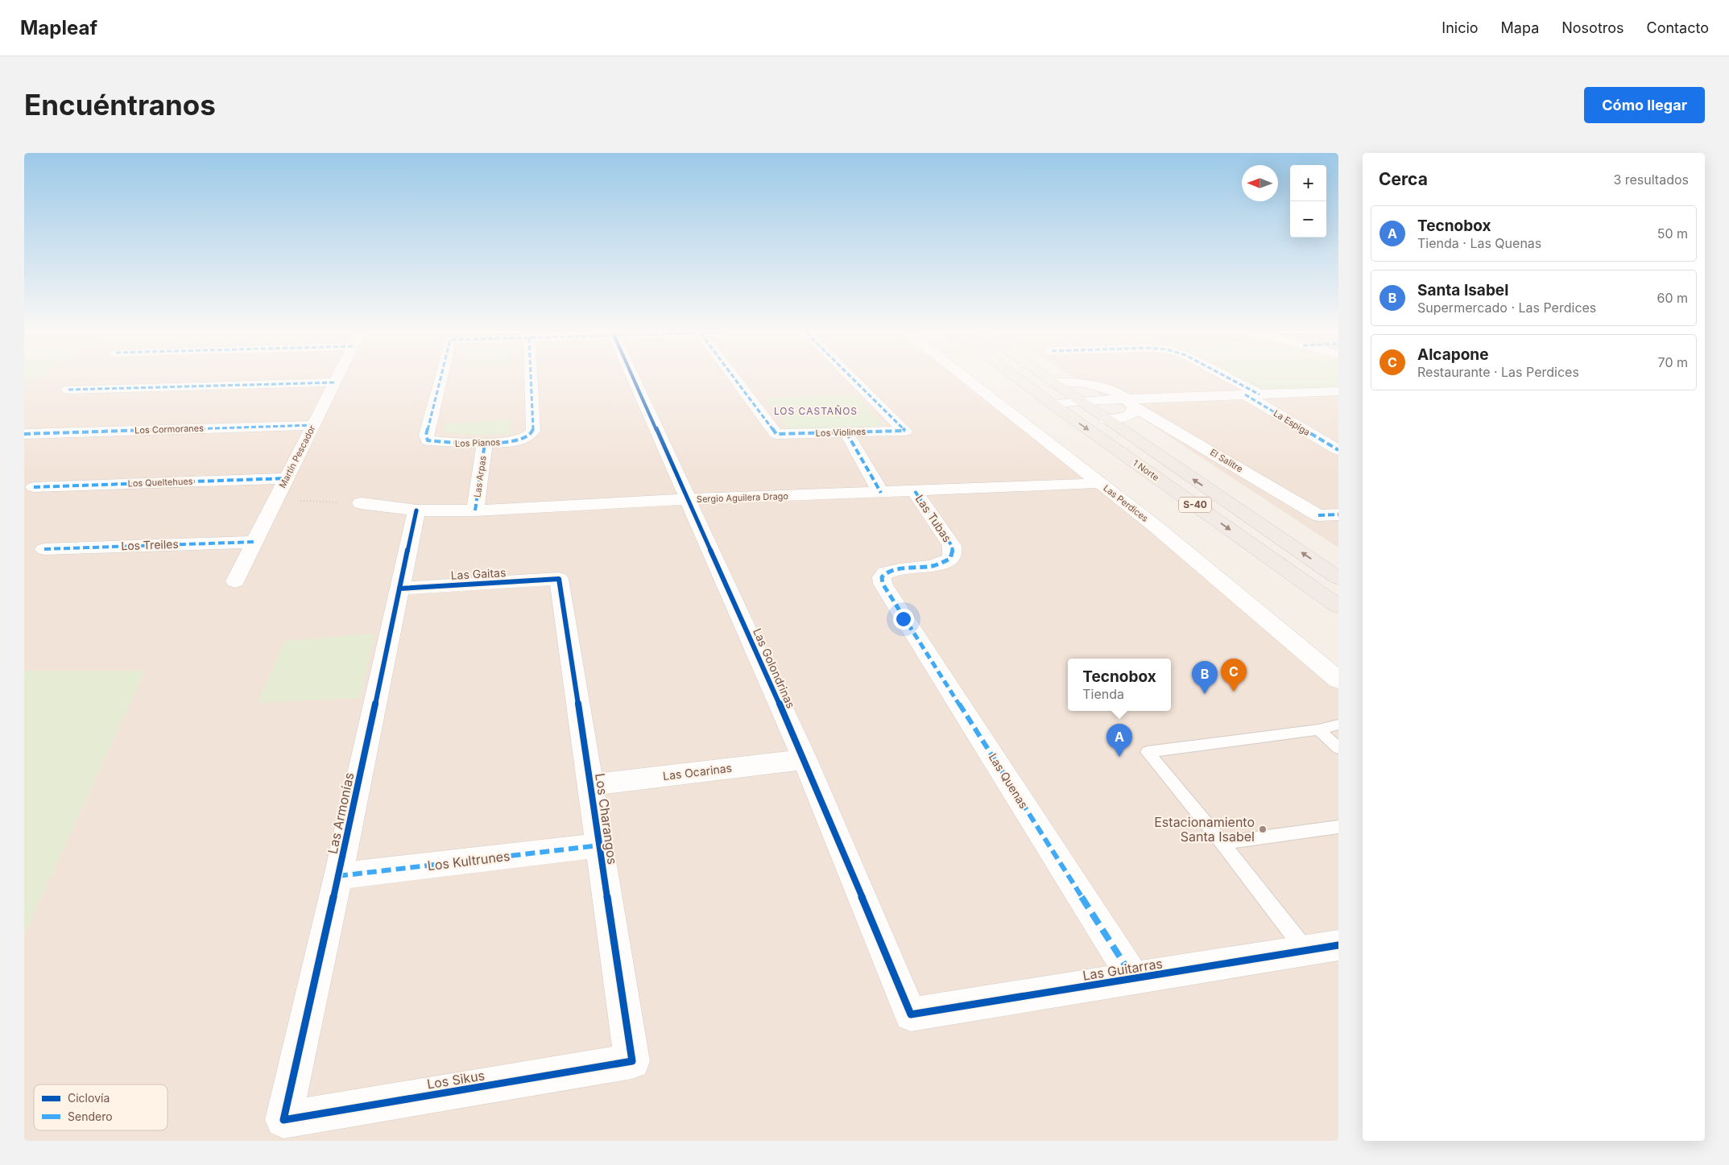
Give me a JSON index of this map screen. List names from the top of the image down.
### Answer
{
  "streets": {
    "main road": ["1 Norte", "S-40"],
    "street": [
      "La Espiga",
      "Los Cormoranes",
      "Los Violines",
      "Los Pianos",
      "Martín Pescador",
      "El Salitre",
      "Las Arpas",
      "Los Queltehues",
      "Sergio Aguilera Drago",
      "Las Perdices",
      "Las Tubas",
      "Los Treiles",
      "Las Gaitas",
      "Las Golondrinas",
      "Las Ocarinas",
      "Las Quenas",
      "Las Armonías",
      "Los Charangos",
      "Los Kultrunes",
      "Las Guitarras",
      "Los Sikus"
    ]
  },
  "crossings": [
    ["Los Cormoranes", "Martín Pescador"],
    ["Los Pianos", "Las Arpas"],
    ["Martín Pescador", "Los Queltehues"],
    ["Martín Pescador", "Los Treiles"],
    ["El Salitre", "1 Norte"],
    ["Las Arpas", "Sergio Aguilera Drago"],
    ["Sergio Aguilera Drago", "Las Perdices"],
    ["Sergio Aguilera Drago", "Las Tubas"],
    ["Sergio Aguilera Drago", "Las Golondrinas"],
    ["Sergio Aguilera Drago", "Las Armonías"],
    ["Las Tubas", "Las Quenas"],
    ["Las Gaitas", "Las Armonías"],
    ["Las Gaitas", "Los Charangos"],
    ["Las Golondrinas", "Las Ocarinas"],
    ["Las Golondrinas", "Las Guitarras"],
    ["Las Ocarinas", "Los Charangos"],
    ["Las Quenas", "Las Guitarras"],
    ["Las Armonías", "Los Kultrunes"],
    ["Las Armonías", "Los Sikus"],
    ["Los Charangos", "Los Kultrunes"],
    ["Los Charangos", "Los Sikus"]
  ],
  "districts": ["LOS CASTAÑOS"],
  "places": ["Estacionamiento Santa Isabel"],
  "legend": ["Ciclovía", "Sendero"],
  "north": "left",
  "page": {
    "header": "Mapleaf",
    "nav": [
      "Inicio",
      "Mapa",
      "Nosotros",
      "Contacto"
    ],
    "buttons": "Cómo llegar",
    "title": "Encuéntranos",
    "heading": ["Cerca", "3 resultados"],
    "map_buttons": ["+", "−"],
    "list": [
      {
        "mark": "A",
        "name": "Tecnobox",
        "note": "Tienda · Las Quenas",
        "value": "50 m"
      },
      {
        "mark": "B",
        "name": "Santa Isabel",
        "note": "Supermercado · Las Perdices",
        "value": "60 m"
      },
      {
        "mark": "C",
        "name": "Alcapone",
        "note": "Restaurante · Las Perdices",
        "value": "70 m"
      }
    ],
    "popup": ["Tecnobox", "Tienda"],
    "pins": ["C", "B", "A"]
  }
}
